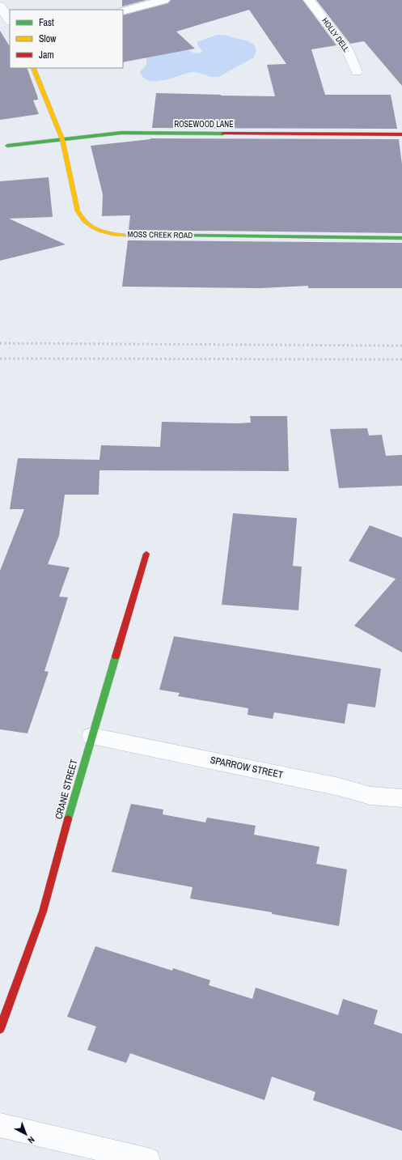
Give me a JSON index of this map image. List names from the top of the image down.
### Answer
{
  "streets": {
    "street": [
      "HOLLY DELL",
      "ROSEWOOD LANE",
      "MOSS CREEK ROAD",
      "SPARROW STREET",
      "CRANE STREET"
    ]
  },
  "crossings": [
    ["ROSEWOOD LANE", "MOSS CREEK ROAD"],
    ["SPARROW STREET", "CRANE STREET"]
  ],
  "legend": ["Fast", "Slow", "Jam"],
  "north": "bottom right"
}
